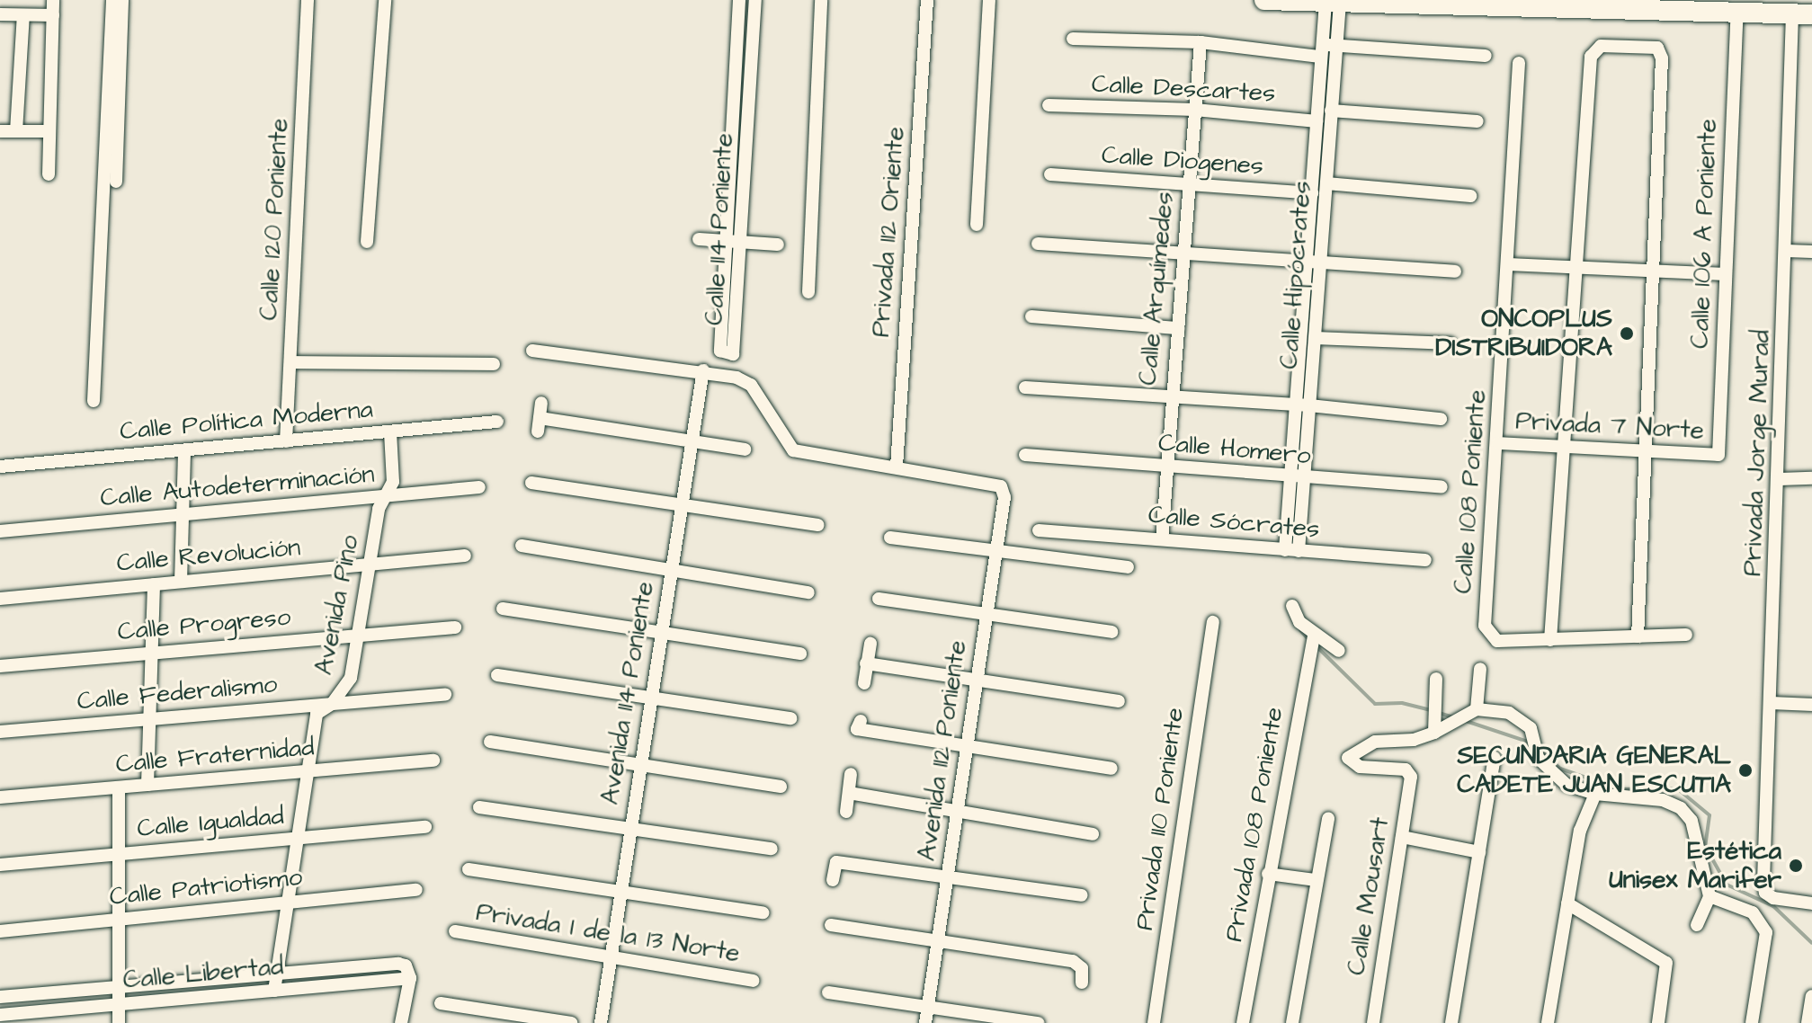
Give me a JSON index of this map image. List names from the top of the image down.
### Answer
{
  "streets": {
    "street": [
      "Calle Descartes",
      "Calle Diogenes",
      "Calle 120 Poniente",
      "Calle 114 Poniente",
      "Privada 112 Oriente",
      "Calle 106 A Poniente",
      "Calle Hipócrates",
      "Calle Arquímedes",
      "Calle Política Moderna",
      "Privada 7 Norte",
      "Calle Homero",
      "Privada Jorge Murad",
      "Calle Autodeterminación",
      "Calle 108 Poniente",
      "Calle Sócrates",
      "Calle Revolución",
      "Avenida Pino",
      "Calle Progreso",
      "Calle Federalismo",
      "Avenida 114 Poniente",
      "Avenida 112 Poniente",
      "Calle Fraternidad",
      "Privada 110 Poniente",
      "Calle Igualdad",
      "Privada 108 Poniente",
      "Calle Patriotismo",
      "Calle Mousart",
      "Privada I de la 13 Norte",
      "Calle Libertad"
    ]
  },
  "crossings": [
    ["Calle Descartes", "Calle Hipócrates"],
    ["Calle Descartes", "Calle Arquímedes"],
    ["Calle Diogenes", "Calle Hipócrates"],
    ["Calle Diogenes", "Calle Arquímedes"],
    ["Calle 120 Poniente", "Calle Política Moderna"],
    ["Privada 112 Oriente", "Avenida 112 Poniente"],
    ["Calle 106 A Poniente", "Privada 7 Norte"],
    ["Calle Hipócrates", "Calle Homero"],
    ["Calle Hipócrates", "Calle Sócrates"],
    ["Calle Arquímedes", "Calle Homero"],
    ["Calle Arquímedes", "Calle Sócrates"],
    ["Calle Política Moderna", "Avenida Pino"],
    ["Privada 7 Norte", "Calle 108 Poniente"],
    ["Calle Autodeterminación", "Avenida Pino"],
    ["Calle Revolución", "Avenida Pino"],
    ["Avenida Pino", "Calle Progreso"],
    ["Avenida Pino", "Calle Federalismo"],
    ["Avenida Pino", "Calle Fraternidad"],
    ["Avenida Pino", "Calle Igualdad"],
    ["Avenida Pino", "Calle Patriotismo"],
    ["Avenida Pino", "Calle Libertad"],
    ["Avenida 114 Poniente", "Privada I de la 13 Norte"]
  ],
  "places": ["ONCOPLUS DISTRIBUIDORA", "SECUNDARIA GENERAL CADETE JUAN ESCUTIA", "Estética Unisex Marifer"]
}
